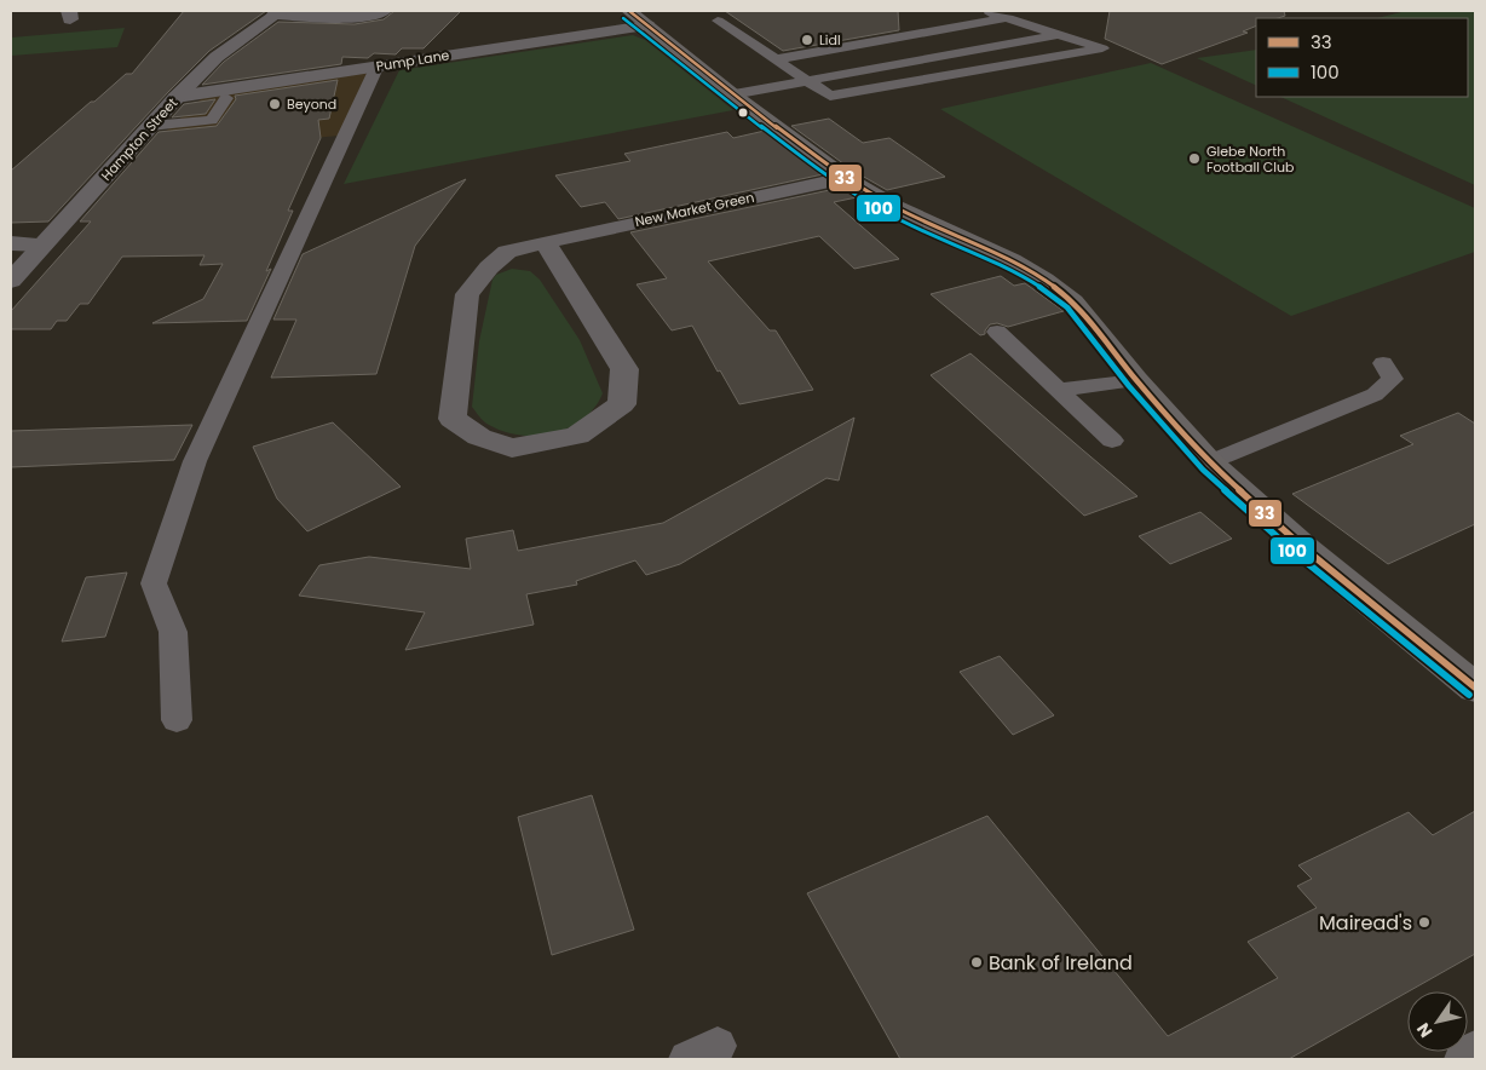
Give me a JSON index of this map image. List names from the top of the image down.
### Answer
{
  "streets": {
    "street": ["Pump Lane", "Hampton Street", "New Market Green"]
  },
  "crossings": [
    ["Pump Lane", "Hampton Street"]
  ],
  "places": [
    "Lidl",
    "Beyond",
    "Glebe North Football Club",
    "Mairead's",
    "Bank of Ireland"
  ],
  "lines": ["transit line 33", "transit line 100"],
  "legend": ["33", "100"],
  "north": "bottom left"
}
